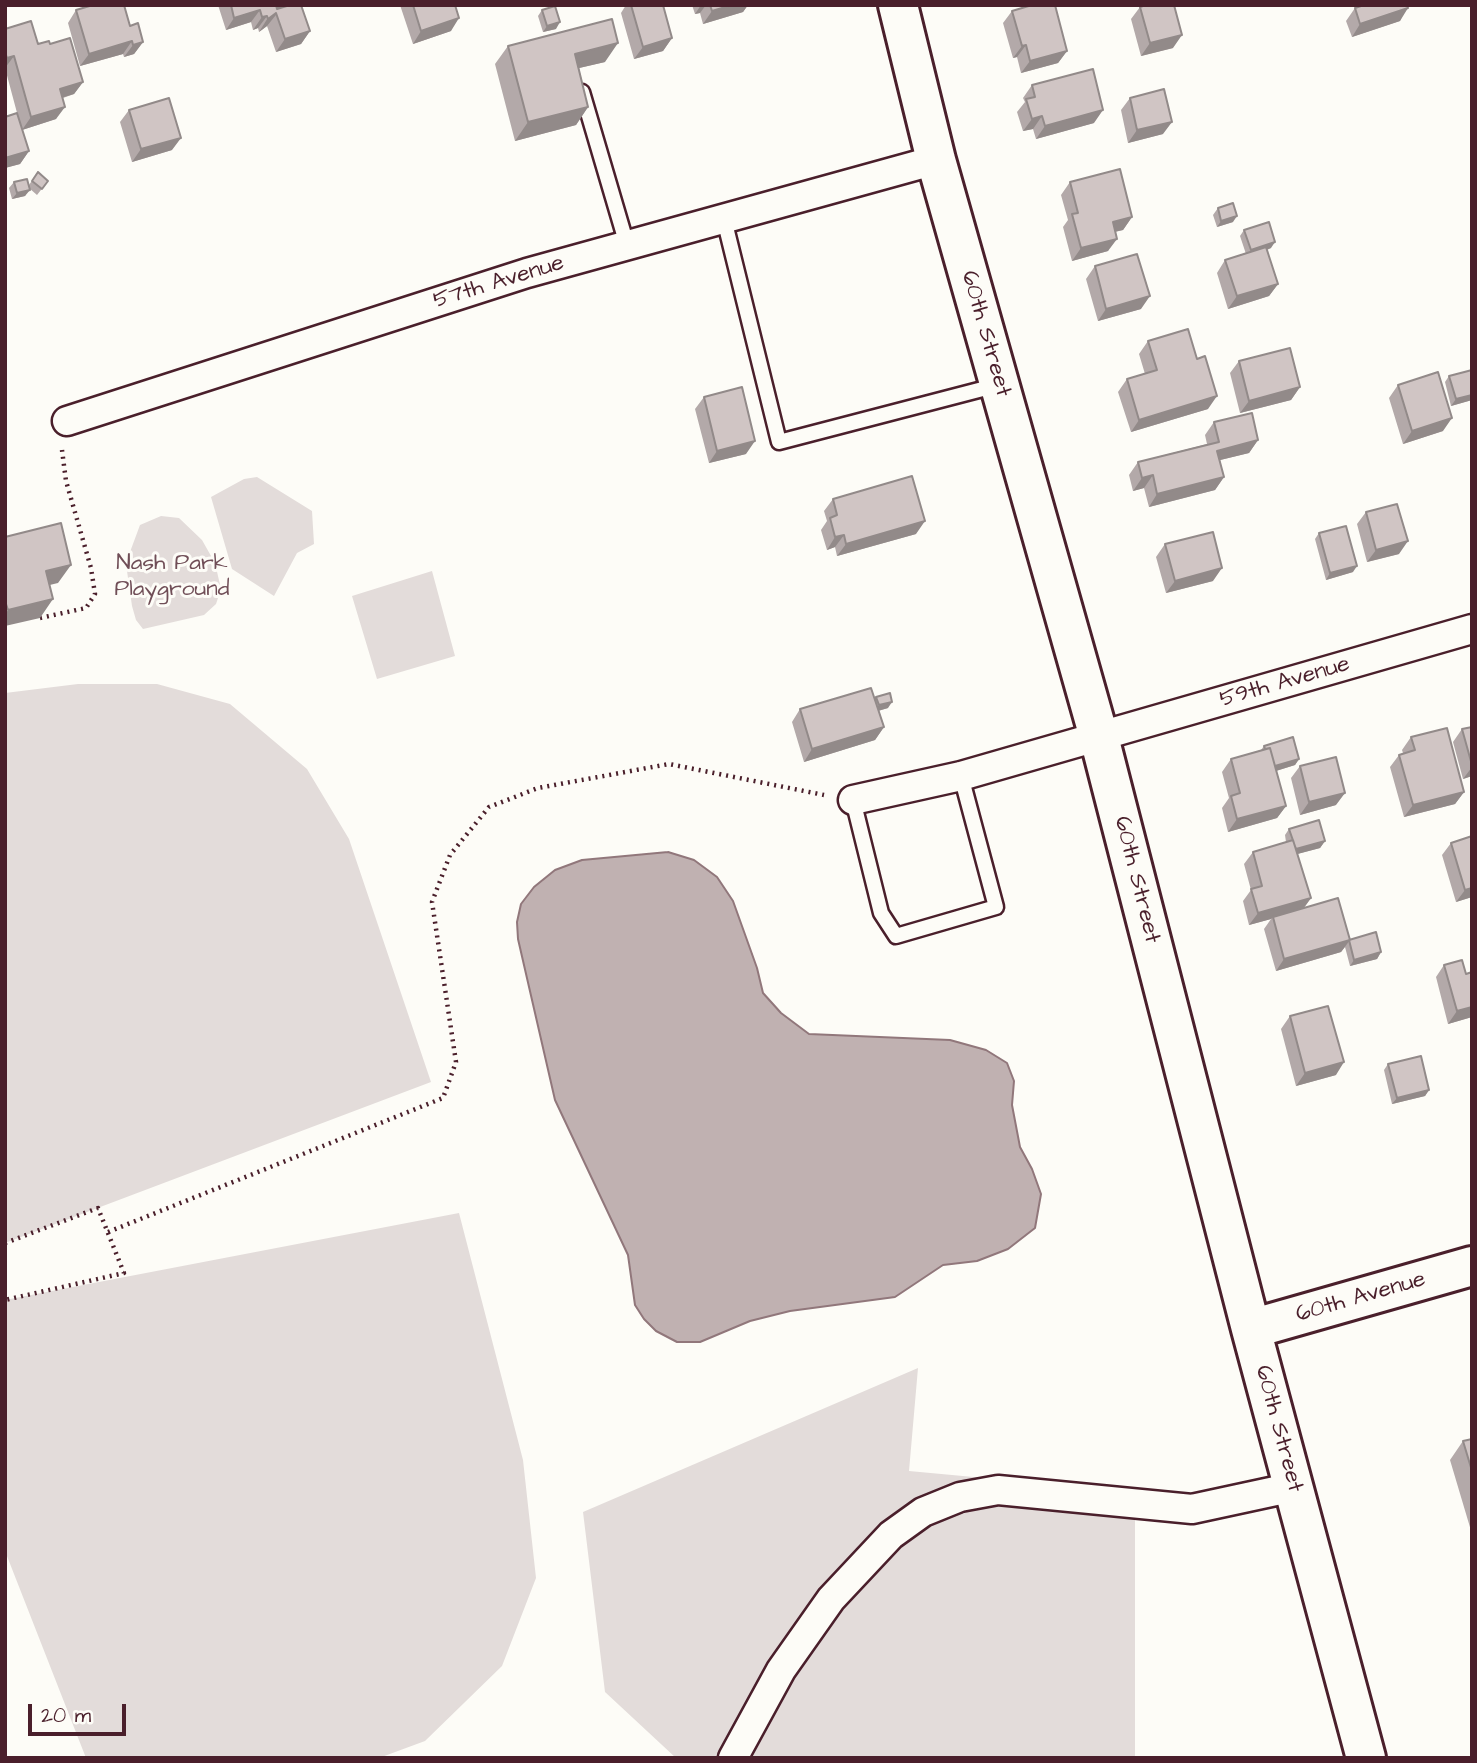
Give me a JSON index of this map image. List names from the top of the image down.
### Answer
{
  "streets": {
    "street": [
      "57th Avenue",
      "60th Street",
      "59th Avenue",
      "60th Avenue"
    ]
  },
  "crossings": [
    ["57th Avenue", "60th Street"],
    ["60th Street", "59th Avenue"],
    ["60th Street", "60th Avenue"]
  ],
  "parks": ["Nash Park Playground"],
  "scale_bar": "20 m"
}
